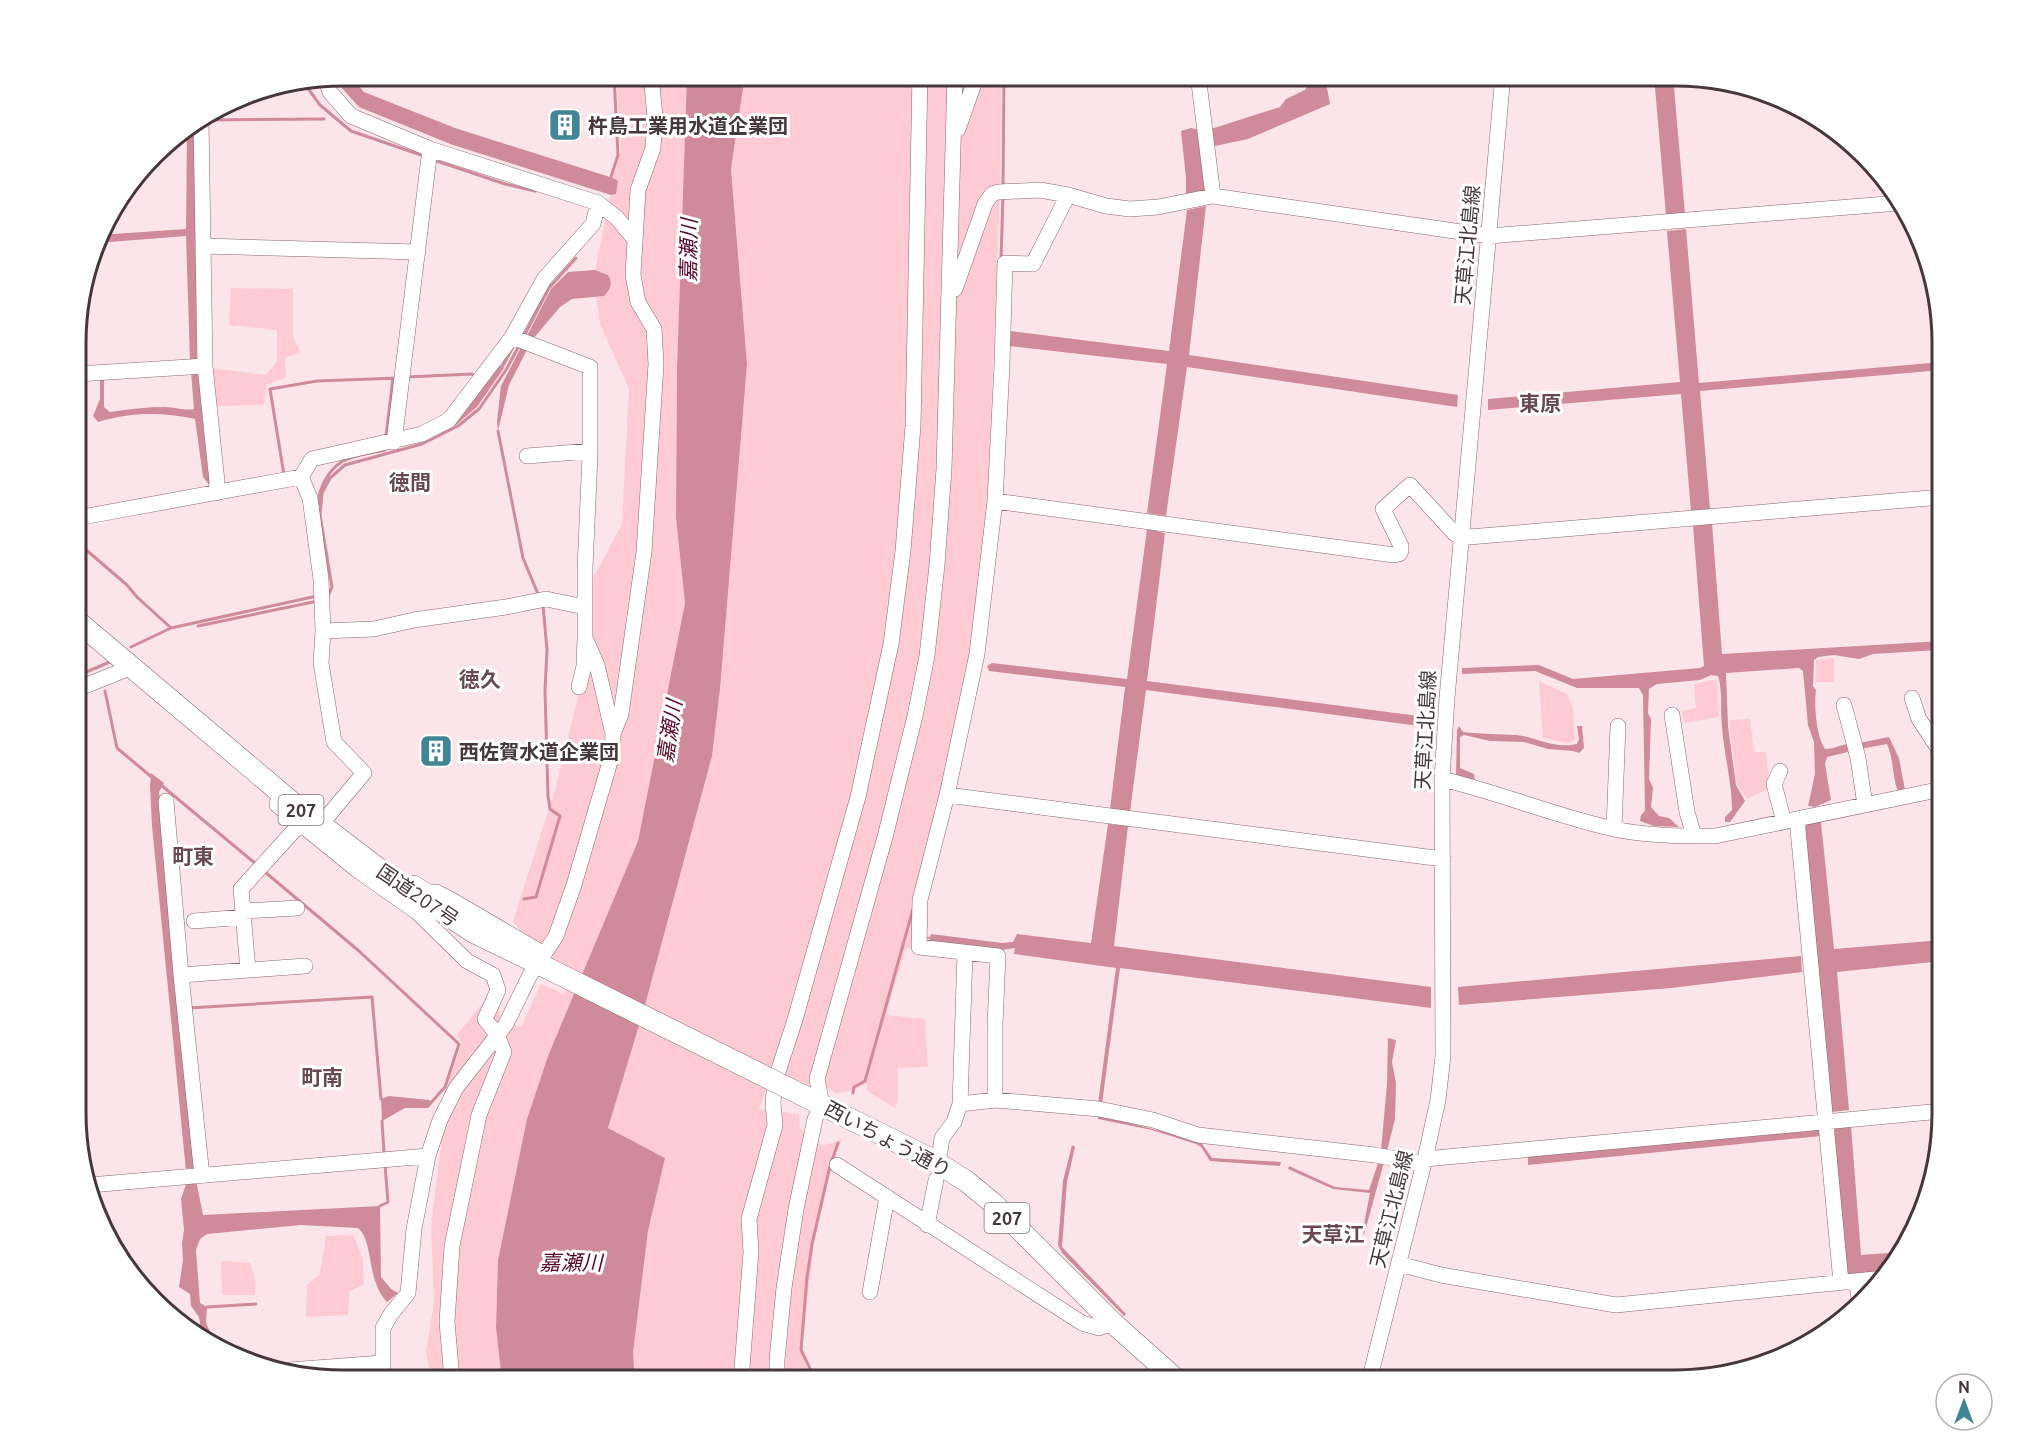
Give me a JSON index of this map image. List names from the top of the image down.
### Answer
{
  "streets": {
    "highway": ["207", "国道207号", "西いちょう通り"],
    "street": ["天草江北島線"]
  },
  "crossings": [
    ["国道207号", "西いちょう通り"]
  ],
  "districts": [
    "東原",
    "徳間",
    "徳久",
    "町東",
    "町南",
    "天草江"
  ],
  "water": ["嘉瀬川"],
  "places": {
    "building": ["杵島工業用水道企業団", "西佐賀水道企業団"]
  },
  "north": "top"
}
